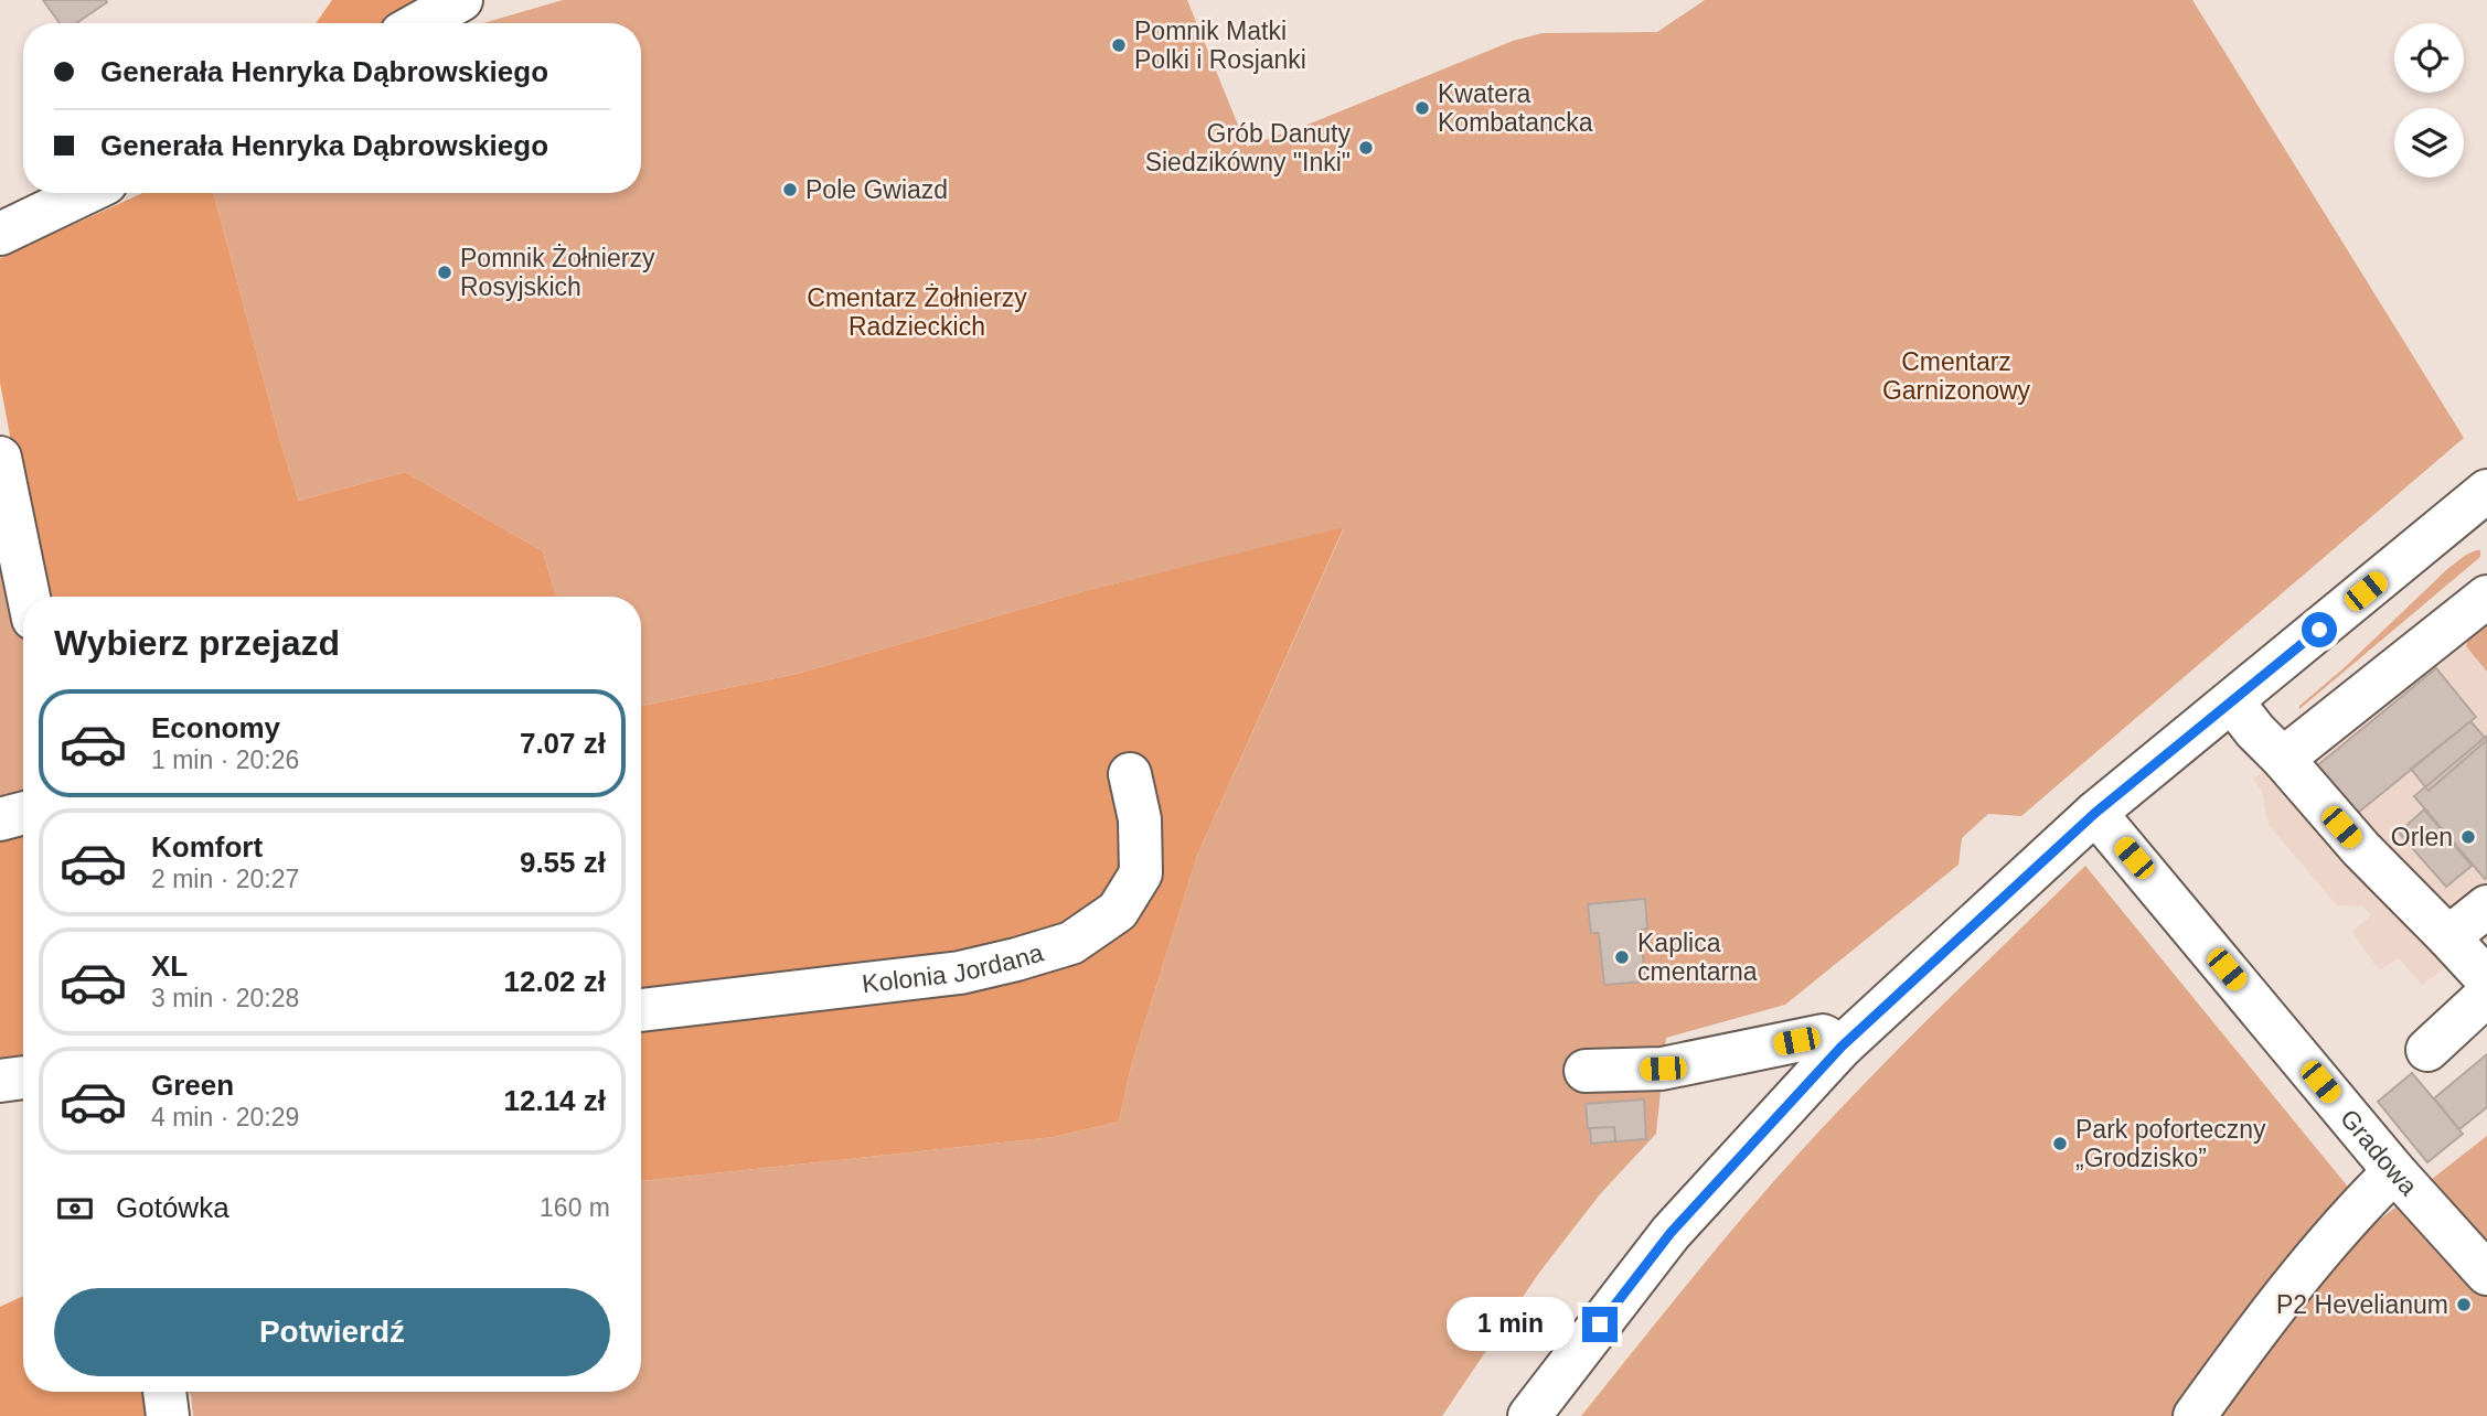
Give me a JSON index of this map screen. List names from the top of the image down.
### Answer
{
  "streets": {
    "street": ["Kolonia Jordana", "Gradowa"]
  },
  "parks": ["Cmentarz Żołnierzy Radzieckich", "Cmentarz Garnizonowy"],
  "places": [
    "Pomnik Matki Polki i Rosjanki",
    "Kwatera Kombatancka",
    "Grób Danuty Siedzikówny \"Inki\"",
    "Pole Gwiazd",
    "Pomnik Żołnierzy Rosyjskich",
    "Orlen",
    "Kaplica cmentarna",
    "Park poforteczny „Grodzisko”",
    "P2 Hevelianum"
  ],
  "page": {
    "banner": ["Generała Henryka Dąbrowskiego", "Generała Henryka Dąbrowskiego"],
    "heading": "Wybierz przejazd",
    "list": [
      {
        "name": "Economy",
        "note": "1 min · 20:26",
        "value": "7.07 zł"
      },
      {
        "name": "Komfort",
        "note": "2 min · 20:27",
        "value": "9.55 zł"
      },
      {
        "name": "XL",
        "note": "3 min · 20:28",
        "value": "12.02 zł"
      },
      {
        "name": "Green",
        "note": "4 min · 20:29",
        "value": "12.14 zł"
      }
    ],
    "pay": ["Gotówka", "160 m"],
    "buttons": "Potwierdź",
    "bubble": "1 min"
  }
}
